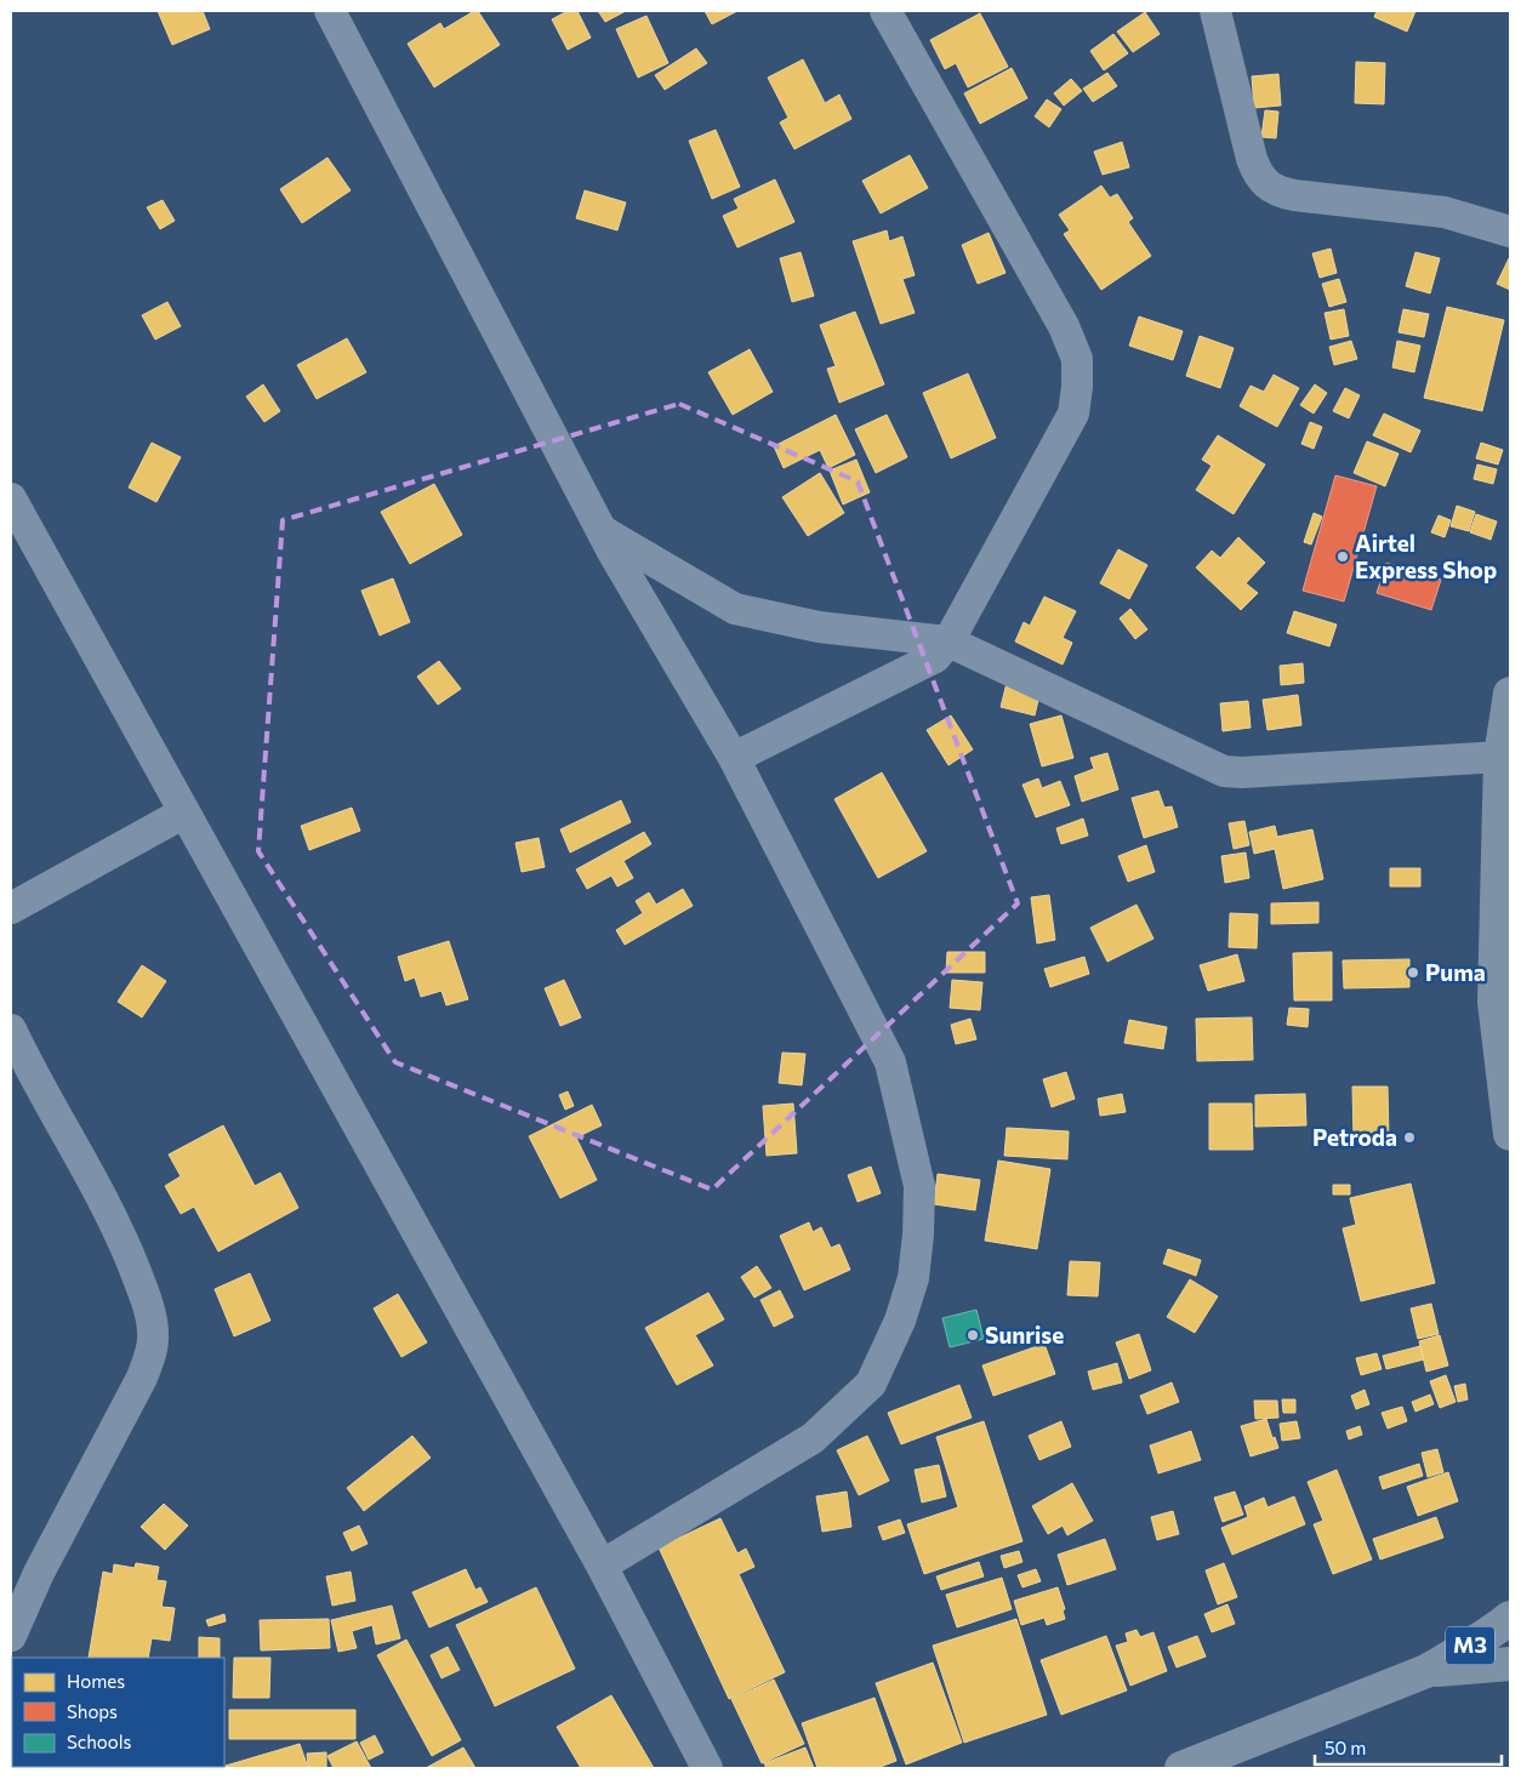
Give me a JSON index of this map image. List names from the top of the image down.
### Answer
{
  "streets": {
    "highway": ["M3"]
  },
  "places": [
    "Airtel Express Shop",
    "Puma",
    "Petroda",
    "Sunrise"
  ],
  "legend": ["Homes", "Shops", "Schools"],
  "scale_bar": "50 m"
}
